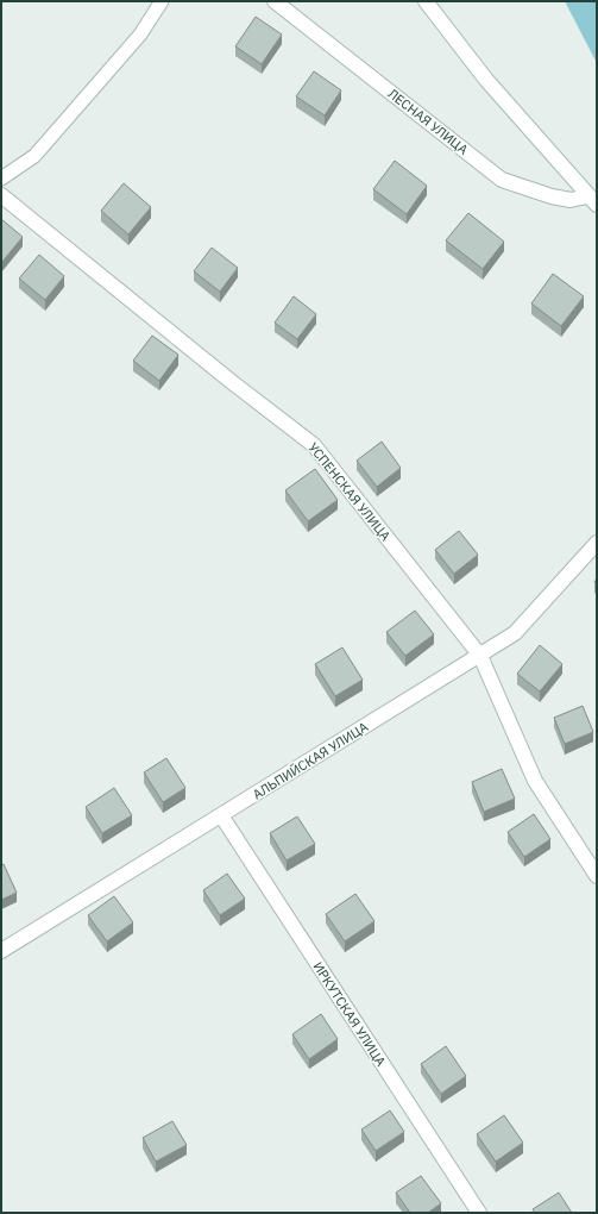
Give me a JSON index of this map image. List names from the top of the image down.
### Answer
{
  "streets": {
    "street": [
      "ЛЕСНАЯ УЛИЦА",
      "УСПЕНСКАЯ УЛИЦА",
      "АЛЬПИЙСКАЯ УЛИЦА",
      "ИРКУТСКАЯ УЛИЦА"
    ]
  },
  "crossings": [
    ["УСПЕНСКАЯ УЛИЦА", "АЛЬПИЙСКАЯ УЛИЦА"],
    ["АЛЬПИЙСКАЯ УЛИЦА", "ИРКУТСКАЯ УЛИЦА"]
  ]
}
